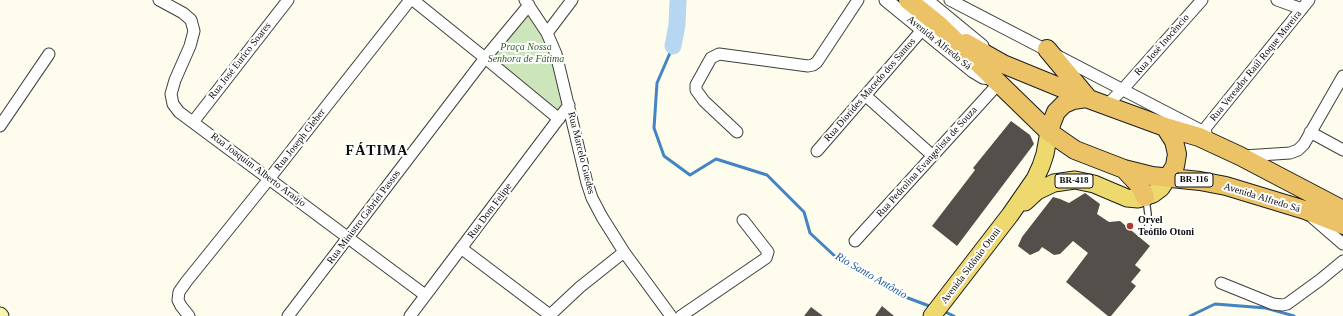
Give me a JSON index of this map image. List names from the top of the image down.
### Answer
{
  "streets": {
    "highway": ["Avenida Alfredo Sá", "BR-116"],
    "main road": ["BR-418", "Avenida Sidônio Otoni"],
    "street": [
      "Rua José Inocêncio",
      "Rua José Eurico Soares",
      "Rua Vereador Raúl Roque Moreira",
      "Rua Diorides Macedo dos Santos",
      "Rua Joseph Gleber",
      "Rua Marcelo Guedes",
      "Rua Pedrolina Evangelista de Souza",
      "Rua Joaquim Alberto Araújo",
      "Rua Dom Felipe",
      "Rua Ministro Gabriel Passos"
    ]
  },
  "crossings": [
    ["Avenida Alfredo Sá", "Rua José Inocêncio"],
    ["Avenida Alfredo Sá", "Rua Vereador Raúl Roque Moreira"],
    ["Avenida Alfredo Sá", "Rua Diorides Macedo dos Santos"],
    ["Avenida Alfredo Sá", "Rua Pedrolina Evangelista de Souza"],
    ["Avenida Alfredo Sá", "BR-116"],
    ["Avenida Alfredo Sá", "BR-418"],
    ["Rua José Eurico Soares", "Rua Joaquim Alberto Araújo"],
    ["Rua Diorides Macedo dos Santos", "BR-116"],
    ["Rua Joseph Gleber", "Rua Joaquim Alberto Araújo"],
    ["Rua Marcelo Guedes", "Rua Dom Felipe"],
    ["Rua Marcelo Guedes", "Rua Ministro Gabriel Passos"],
    ["Rua Pedrolina Evangelista de Souza", "BR-116"],
    ["Rua Joaquim Alberto Araújo", "Rua Dom Felipe"],
    ["Rua Joaquim Alberto Araújo", "Rua Ministro Gabriel Passos"],
    ["BR-418", "Avenida Sidônio Otoni"]
  ],
  "districts": ["FÁTIMA"],
  "water": ["Rio Santo Antônio"],
  "parks": ["Praça Nossa Senhora de Fátima"],
  "places": ["Orvel Teófilo Otoni"]
}
